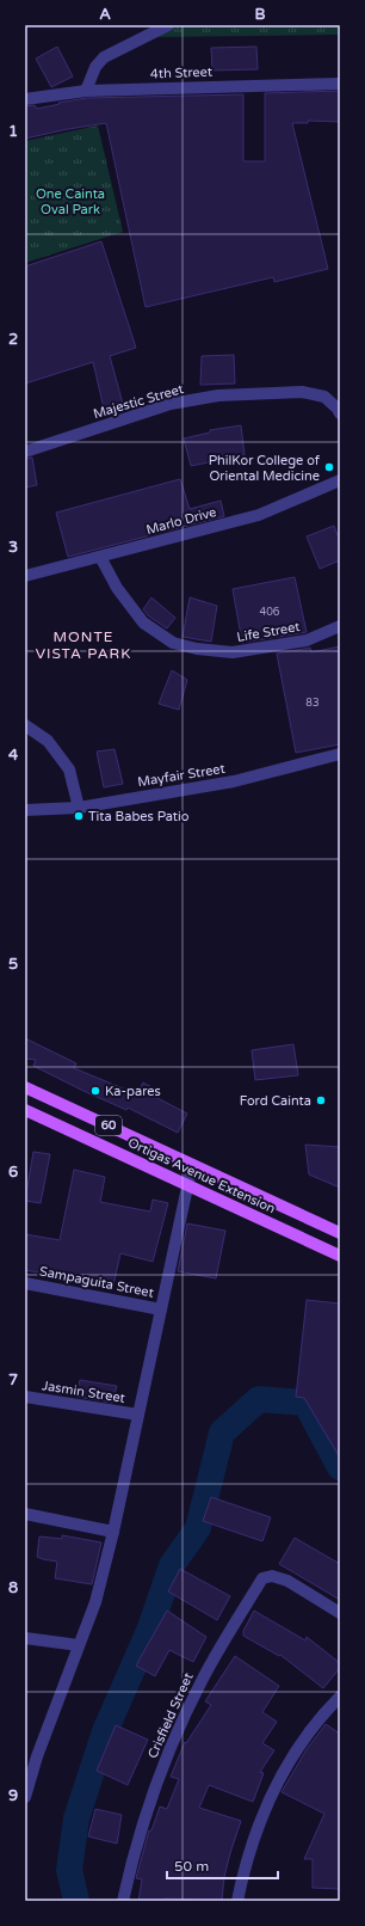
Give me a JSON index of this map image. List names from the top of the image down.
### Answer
{
  "streets": {
    "main road": ["60", "Ortigas Avenue Extension"],
    "street": [
      "4th Street",
      "Majestic Street",
      "Marlo Drive",
      "Life Street",
      "Mayfair Street",
      "Sampaguita Street",
      "Jasmin Street",
      "Crisfield Street"
    ]
  },
  "crossings": [
    ["Marlo Drive", "Life Street"]
  ],
  "districts": ["MONTE VISTA PARK"],
  "parks": ["One Cainta Oval Park"],
  "places": [
    "PhilKor College of Oriental Medicine",
    "Tita Babes Patio",
    "Ka-pares",
    "Ford Cainta"
  ],
  "house_numbers": ["406", "83"],
  "scale_bar": "50 m",
  "grid": {
    "columns": ["A", "B"],
    "rows": [
      "1",
      "2",
      "3",
      "4",
      "5",
      "6",
      "7",
      "8",
      "9"
    ]
  }
}
